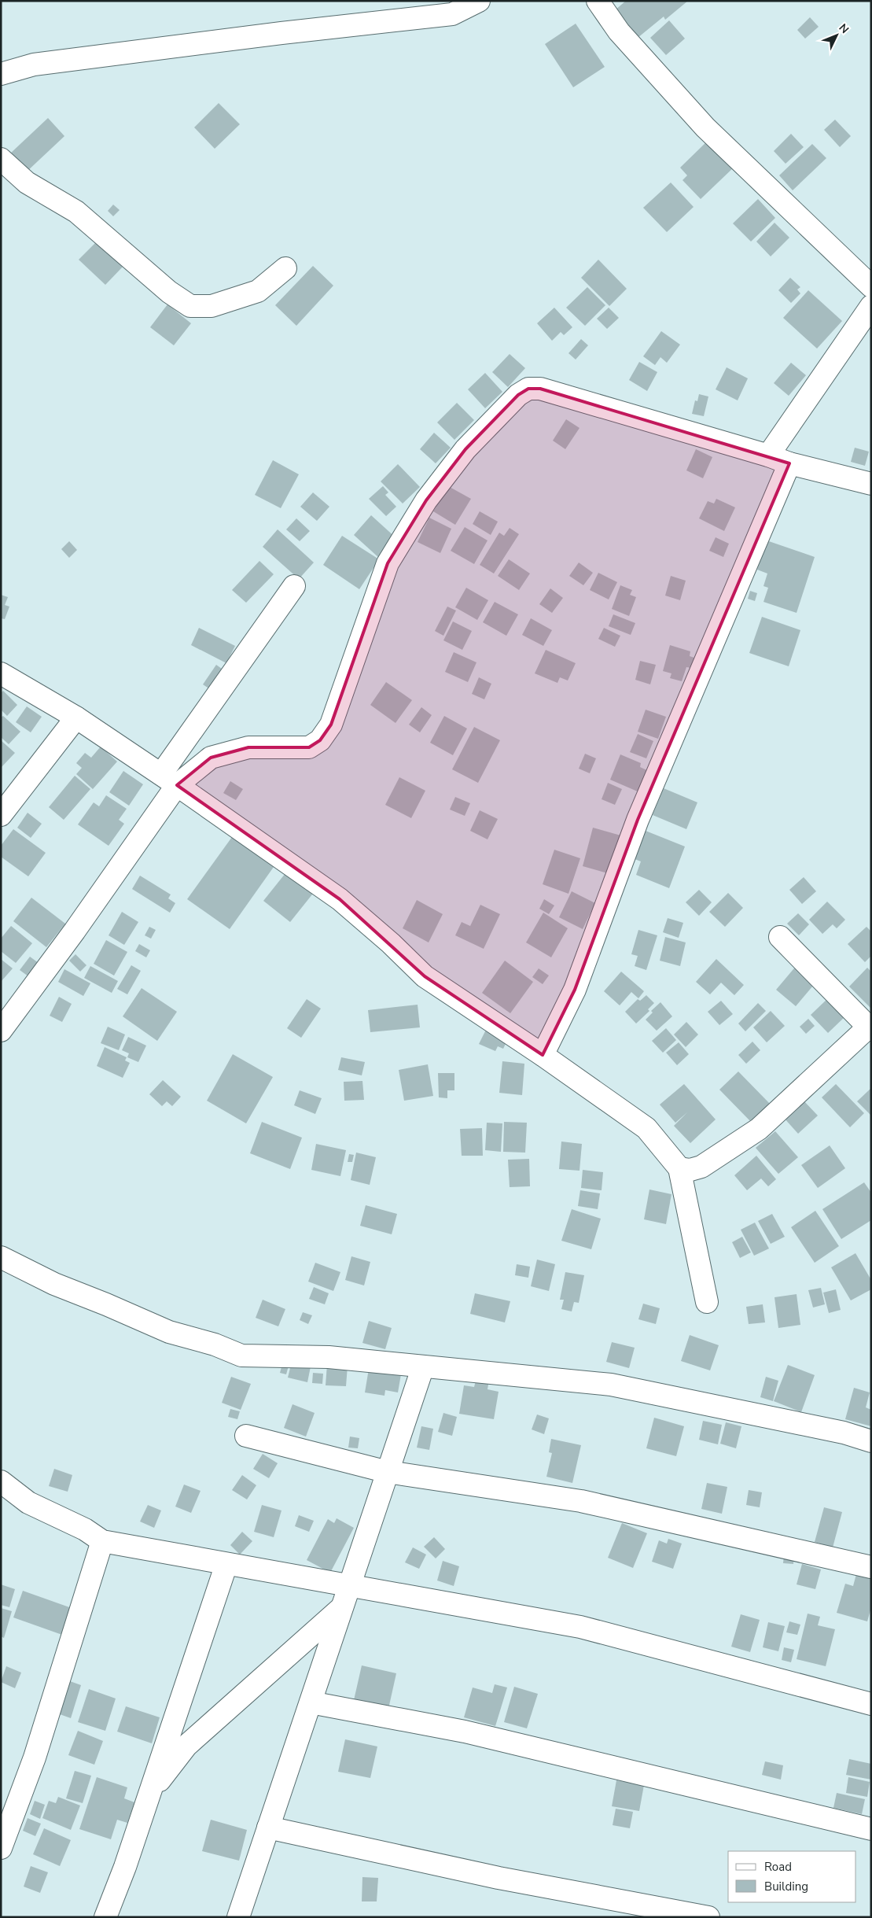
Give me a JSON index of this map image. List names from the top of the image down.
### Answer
{
  "legend": ["Road", "Building"],
  "north": "top right"
}
